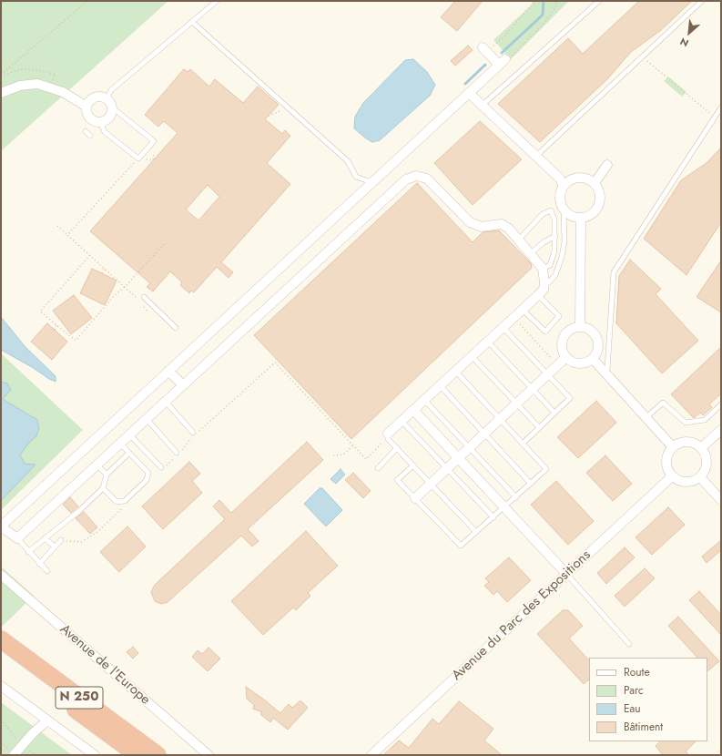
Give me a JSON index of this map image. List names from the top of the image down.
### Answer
{
  "streets": {
    "highway": ["N 250"],
    "street": ["Avenue du Parc des Expositions", "Avenue de l'Europe"]
  },
  "legend": [
    "Route",
    "Parc",
    "Eau",
    "Bâtiment"
  ],
  "north": "bottom left"
}
